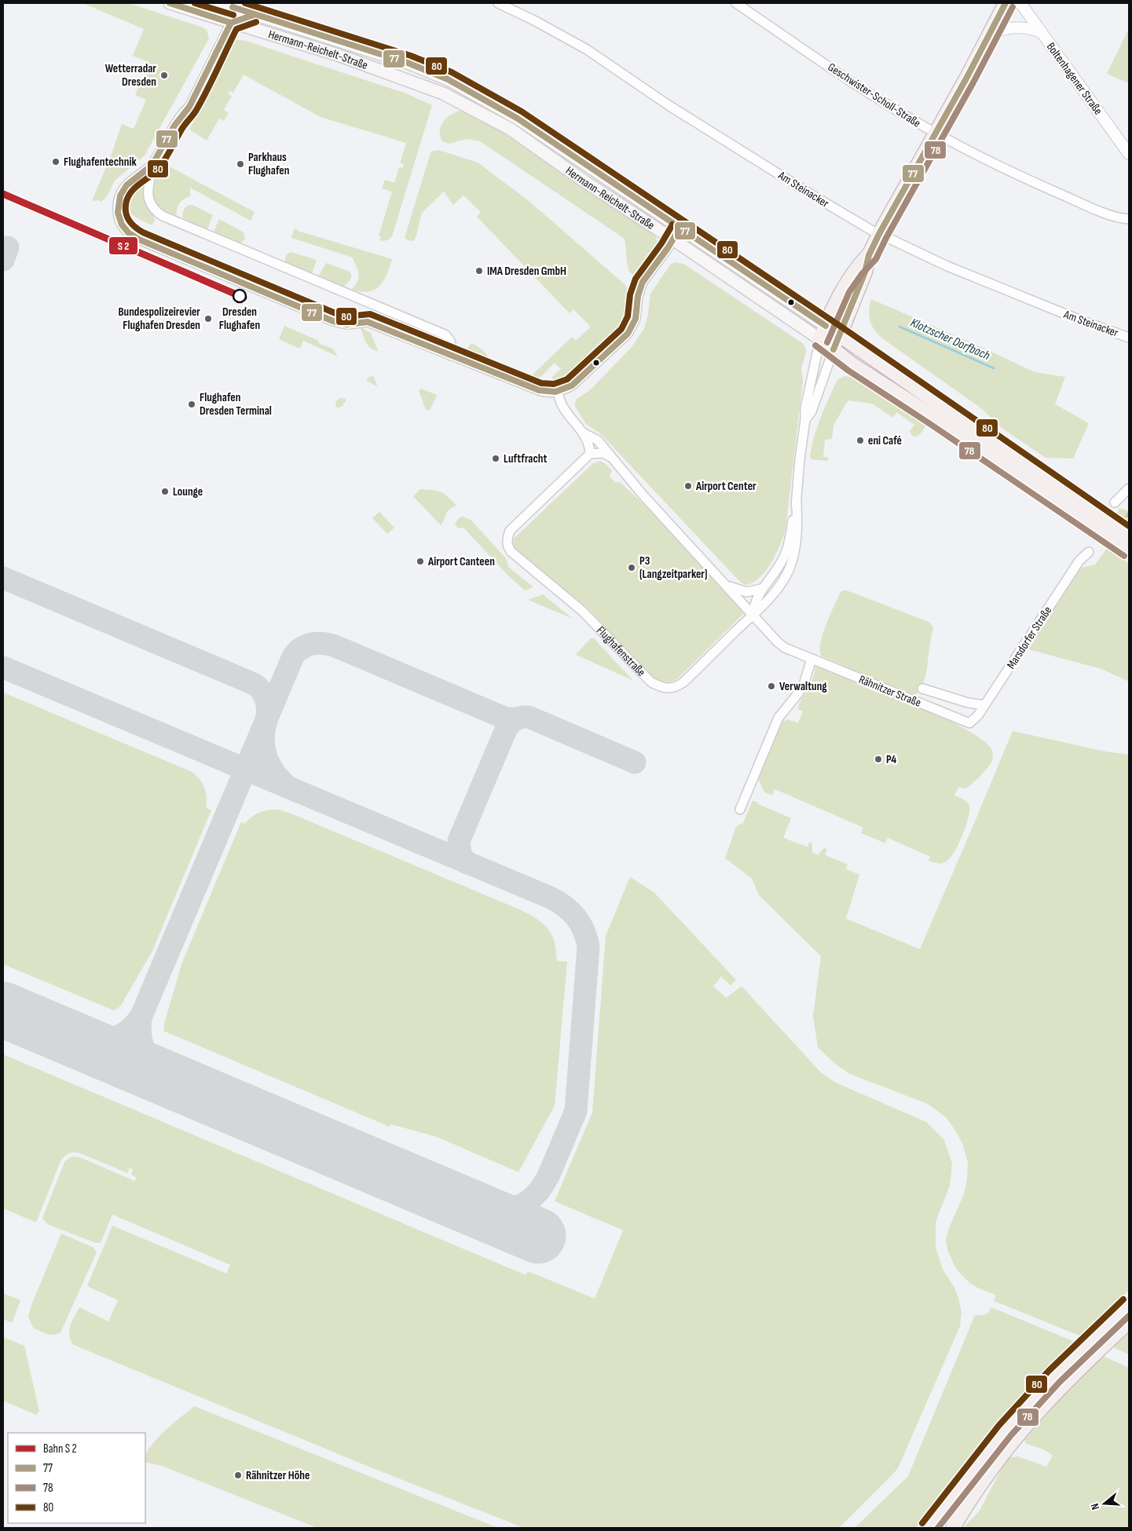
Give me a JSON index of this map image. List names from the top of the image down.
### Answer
{
  "streets": {
    "main road": ["Hermann-Reichelt-Straße", "Flughafenstraße"],
    "street": [
      "Boltenhagener Straße",
      "Geschwister-Scholl-Straße",
      "Am Steinacker",
      "Marsdorfer Straße",
      "Rähnitzer Straße"
    ]
  },
  "crossings": [
    ["Hermann-Reichelt-Straße", "Flughafenstraße"],
    ["Geschwister-Scholl-Straße", "Flughafenstraße"],
    ["Am Steinacker", "Flughafenstraße"],
    ["Marsdorfer Straße", "Rähnitzer Straße"],
    ["Flughafenstraße", "Rähnitzer Straße"]
  ],
  "water": ["Klotzscher Dorfbach"],
  "places": [
    "Wetterradar Dresden",
    "Flughafentechnik",
    "Parkhaus Flughafen",
    "IMA Dresden GmbH",
    "Dresden Flughafen",
    "Bundespolizeirevier Flughafen Dresden",
    "Flughafen Dresden Terminal",
    "eni Café",
    "Luftfracht",
    "Airport Center",
    "Lounge",
    "Airport Canteen",
    "P3 (Langzeitparker)",
    "Verwaltung",
    "P4",
    "Rähnitzer Höhe"
  ],
  "lines": ["transit line 77", "transit line 80", "transit line 78"],
  "legend": [
    "Bahn S 2",
    "77",
    "78",
    "80"
  ],
  "north": "left"
}
